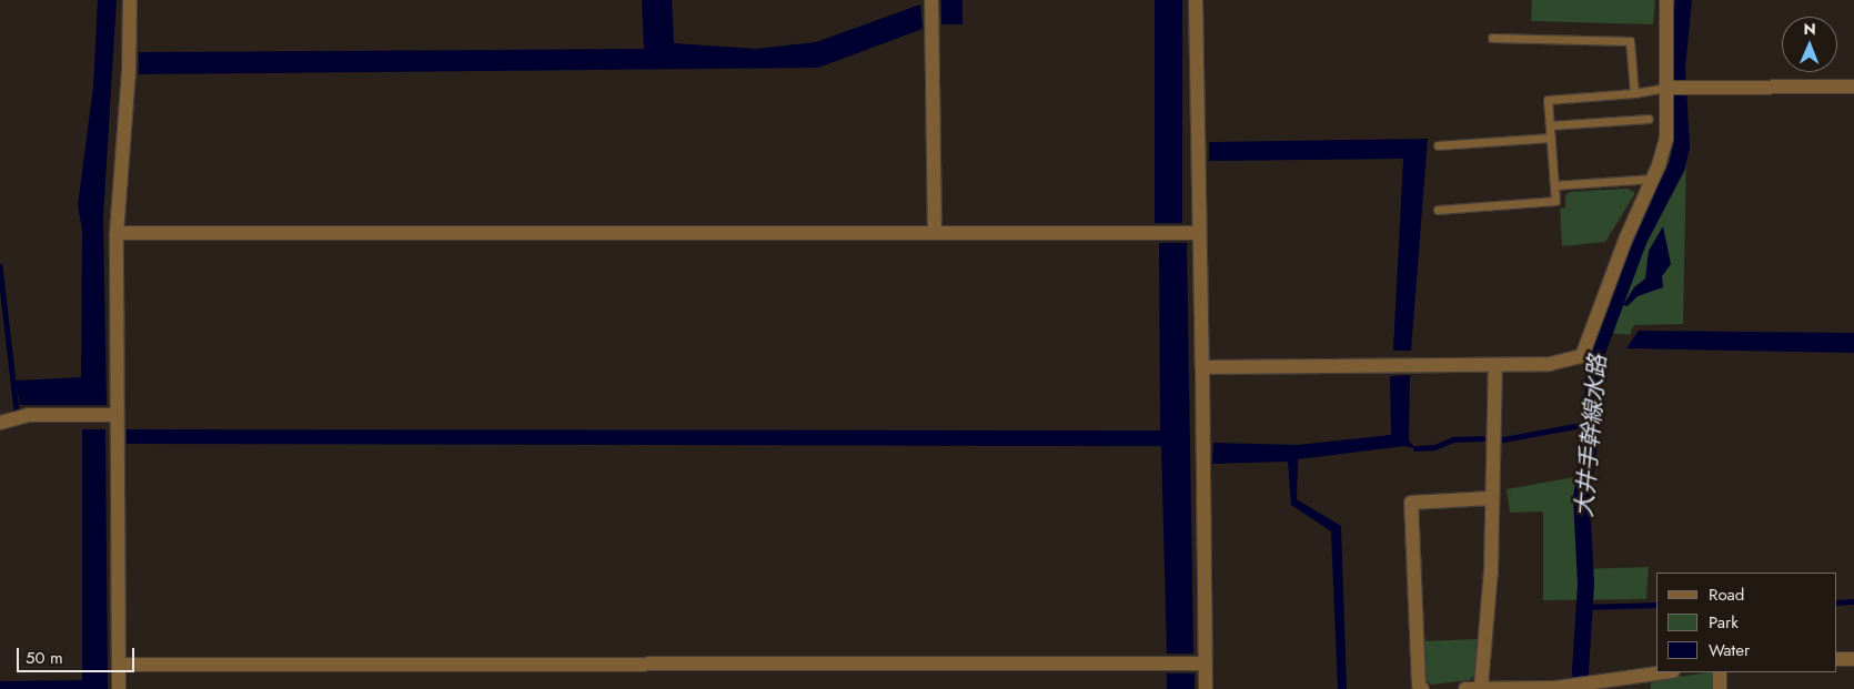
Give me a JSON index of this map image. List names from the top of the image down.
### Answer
{
  "water": ["大井手幹線水路"],
  "legend": ["Road", "Park", "Water"],
  "scale_bar": "50 m",
  "north": "top"
}
